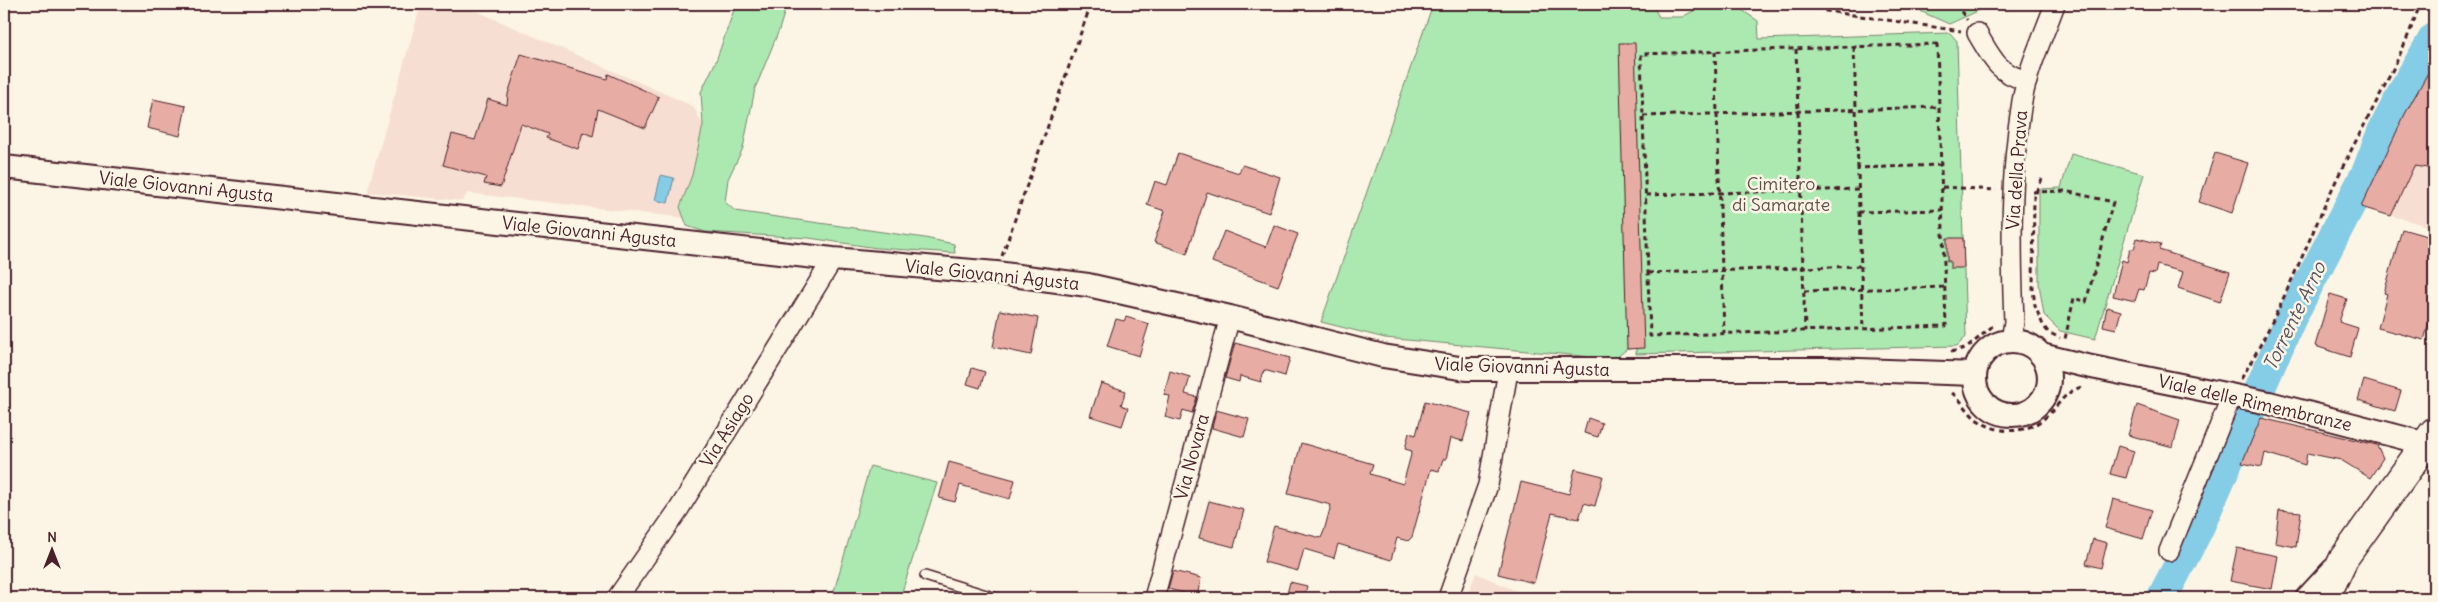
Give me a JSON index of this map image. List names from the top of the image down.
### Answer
{
  "streets": {
    "street": [
      "Via della Prava",
      "Viale Giovanni Agusta",
      "Viale delle Rimembranze",
      "Via Asiago",
      "Via Novara"
    ]
  },
  "crossings": [
    ["Via della Prava", "Viale Giovanni Agusta"],
    ["Via della Prava", "Viale delle Rimembranze"],
    ["Viale Giovanni Agusta", "Viale delle Rimembranze"],
    ["Viale Giovanni Agusta", "Via Asiago"],
    ["Viale Giovanni Agusta", "Via Novara"]
  ],
  "water": ["Torrente Arno"],
  "parks": ["Cimitero di Samarate"],
  "north": "top"
}
